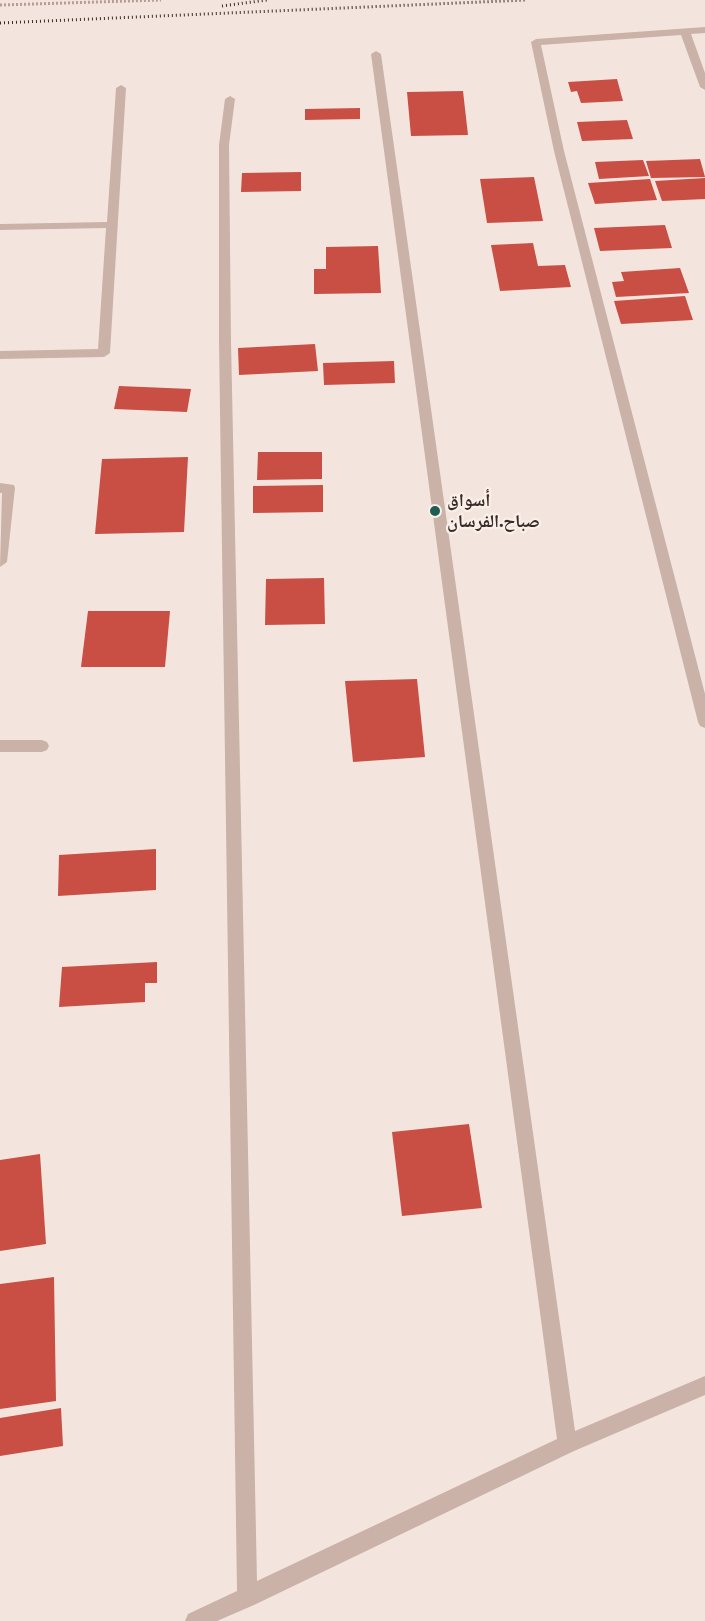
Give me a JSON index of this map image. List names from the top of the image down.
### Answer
{
  "places": ["أسواق صباح.الفرسان"]
}
